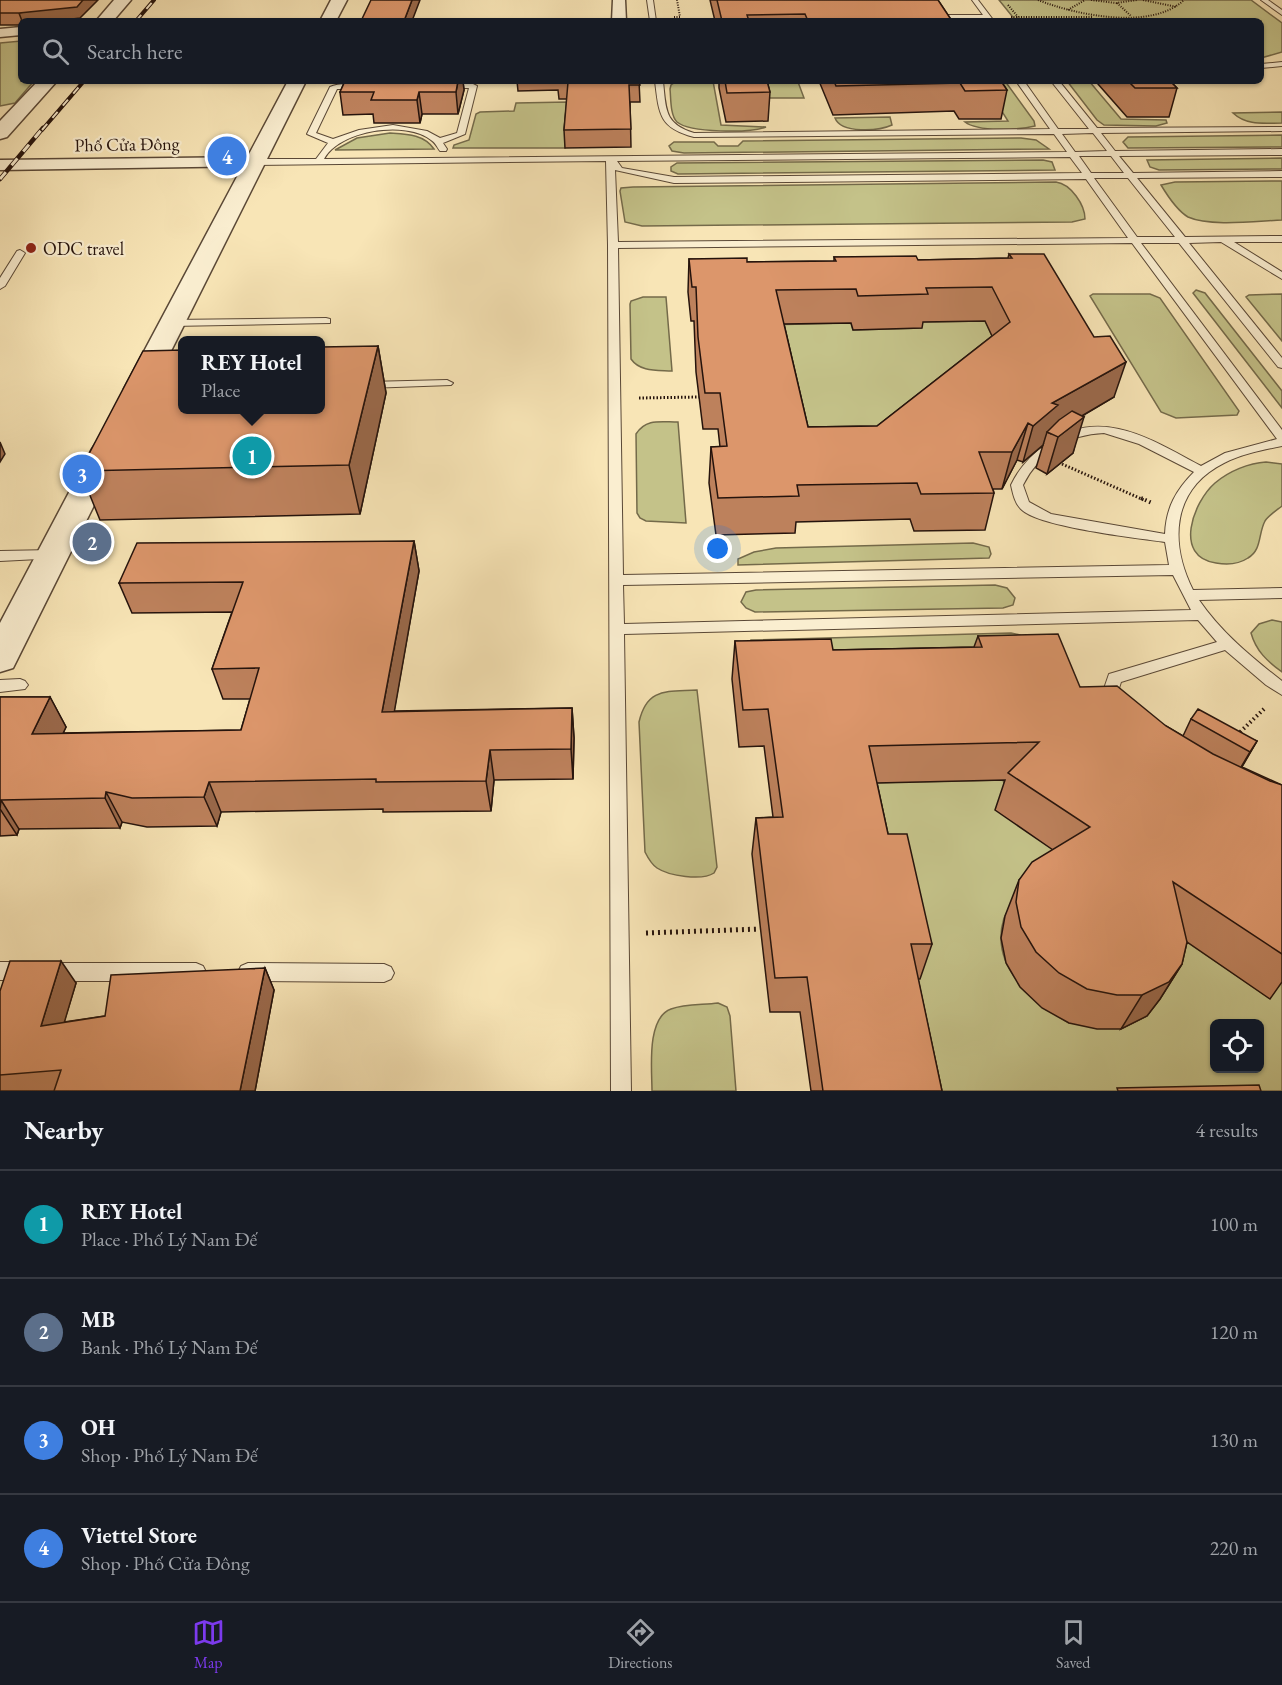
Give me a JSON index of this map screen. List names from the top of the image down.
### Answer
{
  "streets": {
    "street": ["Phố Cửa Đông"]
  },
  "places": ["ODC travel"],
  "page": {
    "search": "Search here",
    "pins": [
      "4",
      "1",
      "3",
      "2"
    ],
    "popup": ["REY Hotel", "Place"],
    "heading": ["Nearby", "4 results"],
    "list": [
      {
        "mark": "1",
        "name": "REY Hotel",
        "note": "Place · Phố Lý Nam Đế",
        "value": "100 m"
      },
      {
        "mark": "2",
        "name": "MB",
        "note": "Bank · Phố Lý Nam Đế",
        "value": "120 m"
      },
      {
        "mark": "3",
        "name": "OH",
        "note": "Shop · Phố Lý Nam Đế",
        "value": "130 m"
      },
      {
        "mark": "4",
        "name": "Viettel Store",
        "note": "Shop · Phố Cửa Đông",
        "value": "220 m"
      }
    ],
    "nav": ["Map", "Directions", "Saved"]
  }
}
